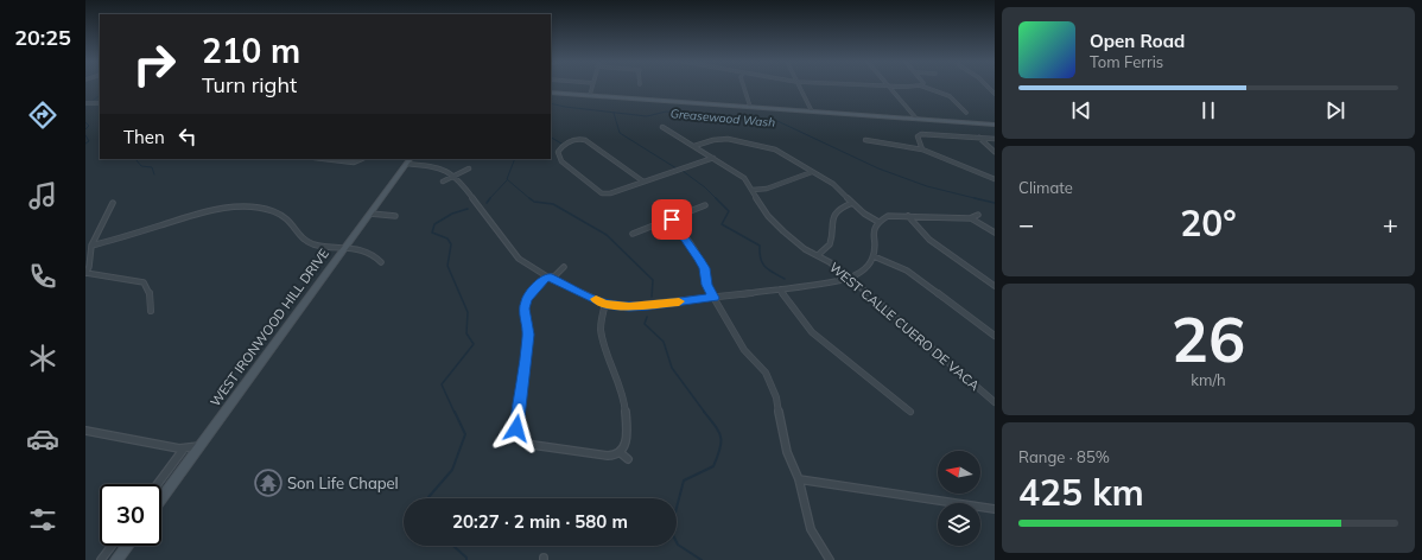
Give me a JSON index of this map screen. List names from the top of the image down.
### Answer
{
  "streets": {
    "street": ["WEST CALLE CUERO DE VACA", "WEST IRONWOOD HILL DRIVE"]
  },
  "water": ["Greasewood Wash"],
  "places": {
    "temple": ["Son Life Chapel"]
  },
  "north": "left",
  "page": {
    "tabs": "20:25",
    "turn": ["210 m", "Turn right"],
    "song": ["Open Road", "Tom Ferris"],
    "then": "Then",
    "tile": [
      "Climate",
      ["26", "km/h"],
      ["Range · 85%", "425 km"]
    ],
    "heat": ["−", "20°", "+"],
    "limit": "30",
    "trip": "20:27 · 2 min · 580 m"
  }
}
